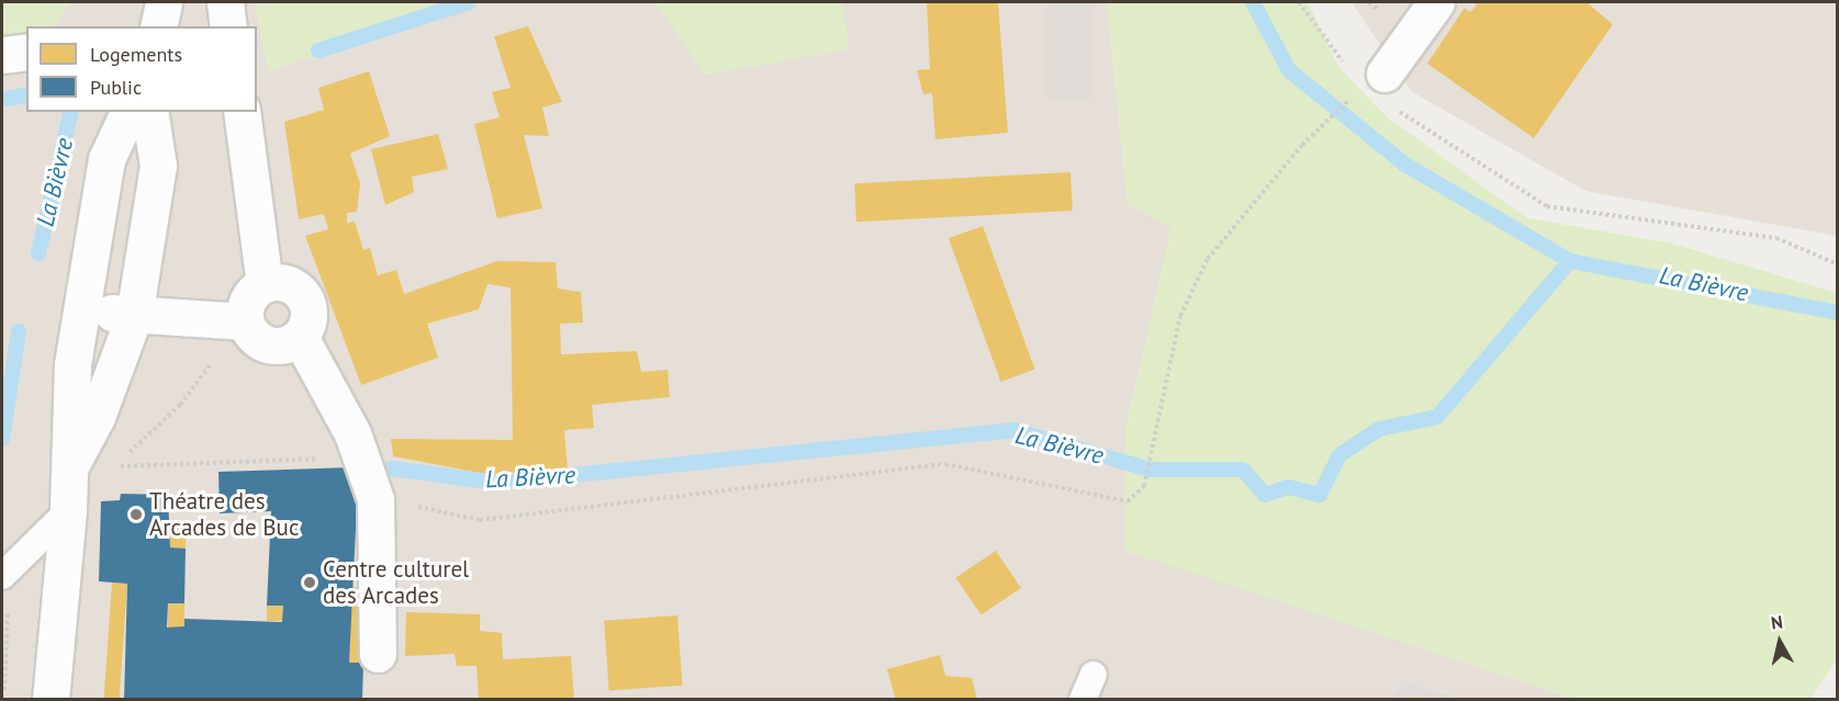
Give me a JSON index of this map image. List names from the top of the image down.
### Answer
{
  "water": ["La Bièvre"],
  "places": ["Théatre des Arcades de Buc", "Centre culturel des Arcades"],
  "legend": ["Logements", "Public"],
  "north": "top"
}
